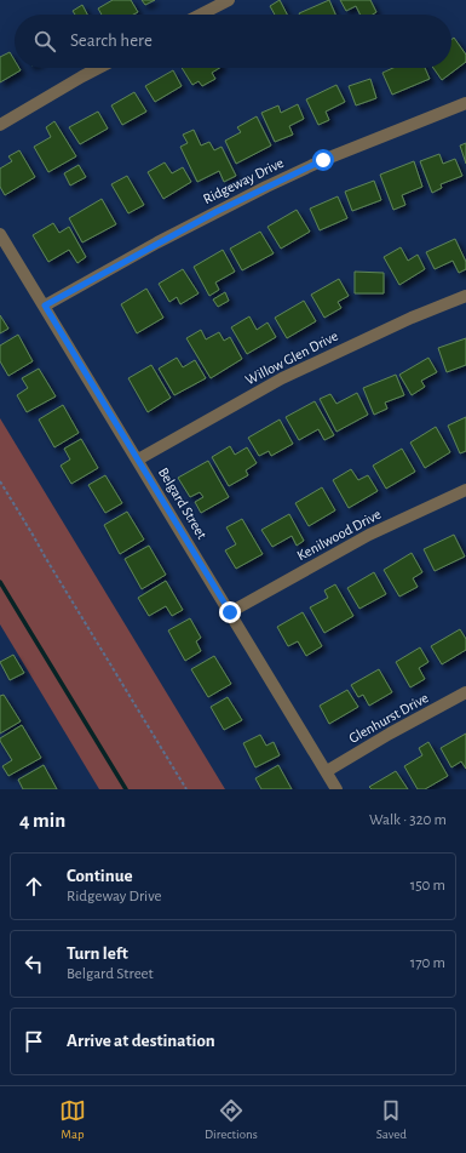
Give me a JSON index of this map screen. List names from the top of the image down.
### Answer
{
  "streets": {
    "street": [
      "Ridgeway Drive",
      "Willow Glen Drive",
      "Belgard Street",
      "Kenilwood Drive",
      "Glenhurst Drive"
    ]
  },
  "crossings": [
    ["Ridgeway Drive", "Belgard Street"],
    ["Willow Glen Drive", "Belgard Street"],
    ["Belgard Street", "Kenilwood Drive"],
    ["Belgard Street", "Glenhurst Drive"]
  ],
  "page": {
    "search": "Search here",
    "heading": ["4 min", "Walk · 320 m"],
    "list": [
      ["Continue", "Ridgeway Drive", "150 m"],
      ["Turn left", "Belgard Street", "170 m"],
      "Arrive at destination"
    ],
    "nav": ["Map", "Directions", "Saved"]
  }
}
